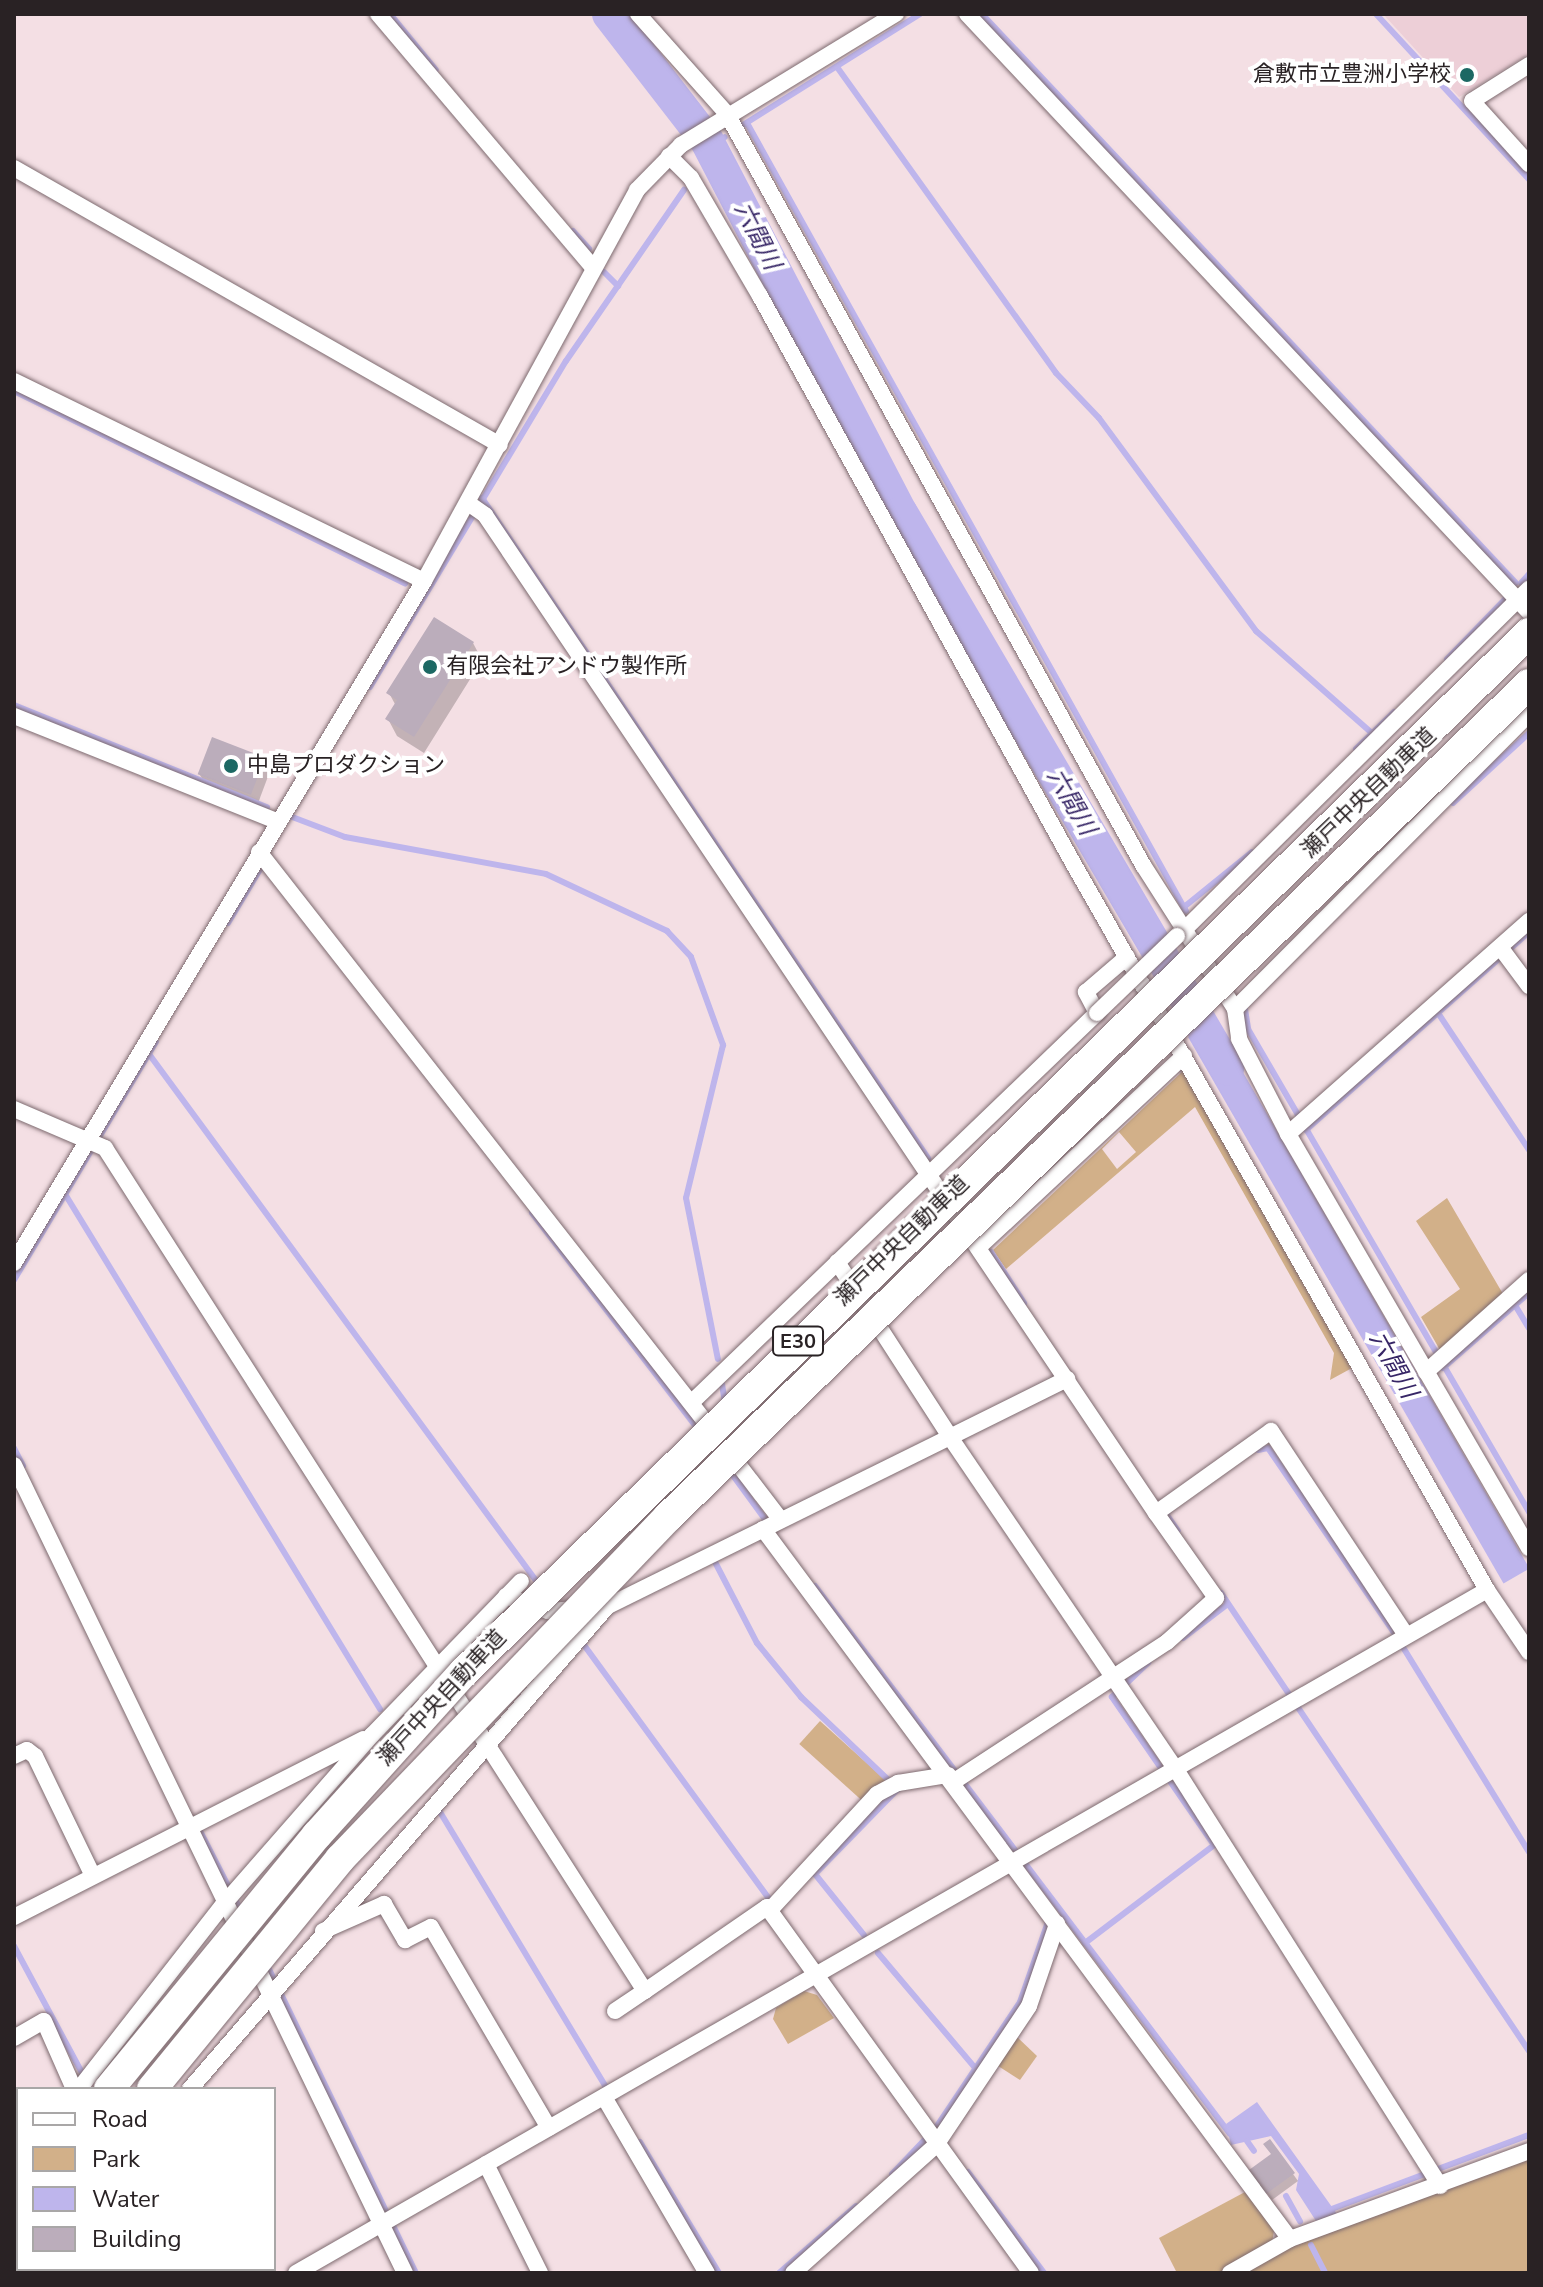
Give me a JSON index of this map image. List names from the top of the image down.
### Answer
{
  "streets": {
    "highway": ["瀬戸中央自動車道", "E30"]
  },
  "water": ["六間川"],
  "places": ["倉敷市立豊洲小学校", "有限会社アンドウ製作所", "中島プロダクション"],
  "legend": [
    "Road",
    "Park",
    "Water",
    "Building"
  ]
}
